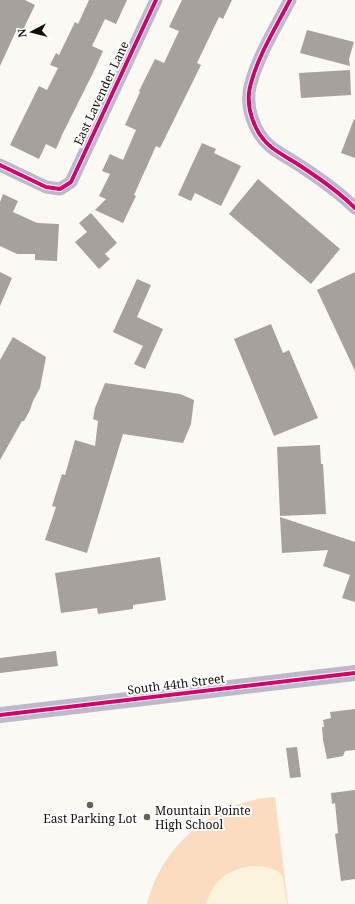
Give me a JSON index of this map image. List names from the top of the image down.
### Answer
{
  "streets": {
    "street": ["East Lavender Lane", "South 44th Street"]
  },
  "places": ["East Parking Lot", "Mountain Pointe High School"],
  "north": "left"
}
